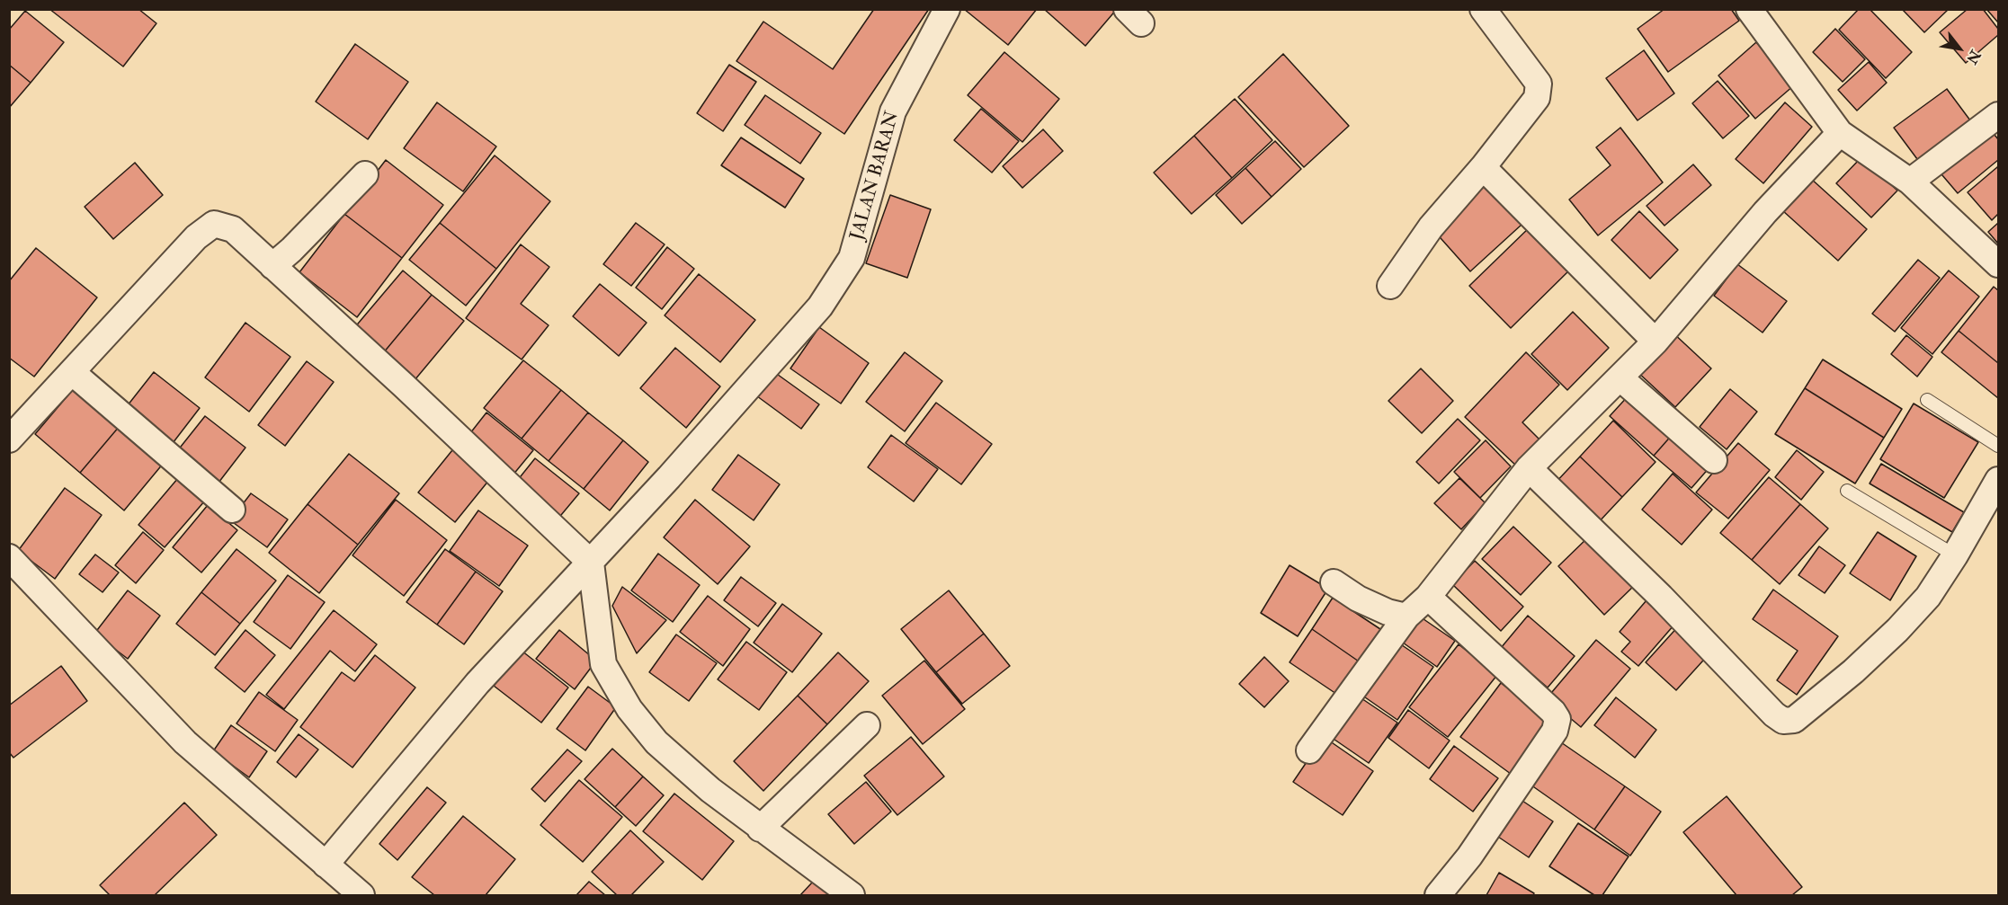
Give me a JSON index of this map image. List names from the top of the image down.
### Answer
{
  "streets": {
    "street": ["JALAN BARAN"]
  },
  "north": "bottom right"
}
